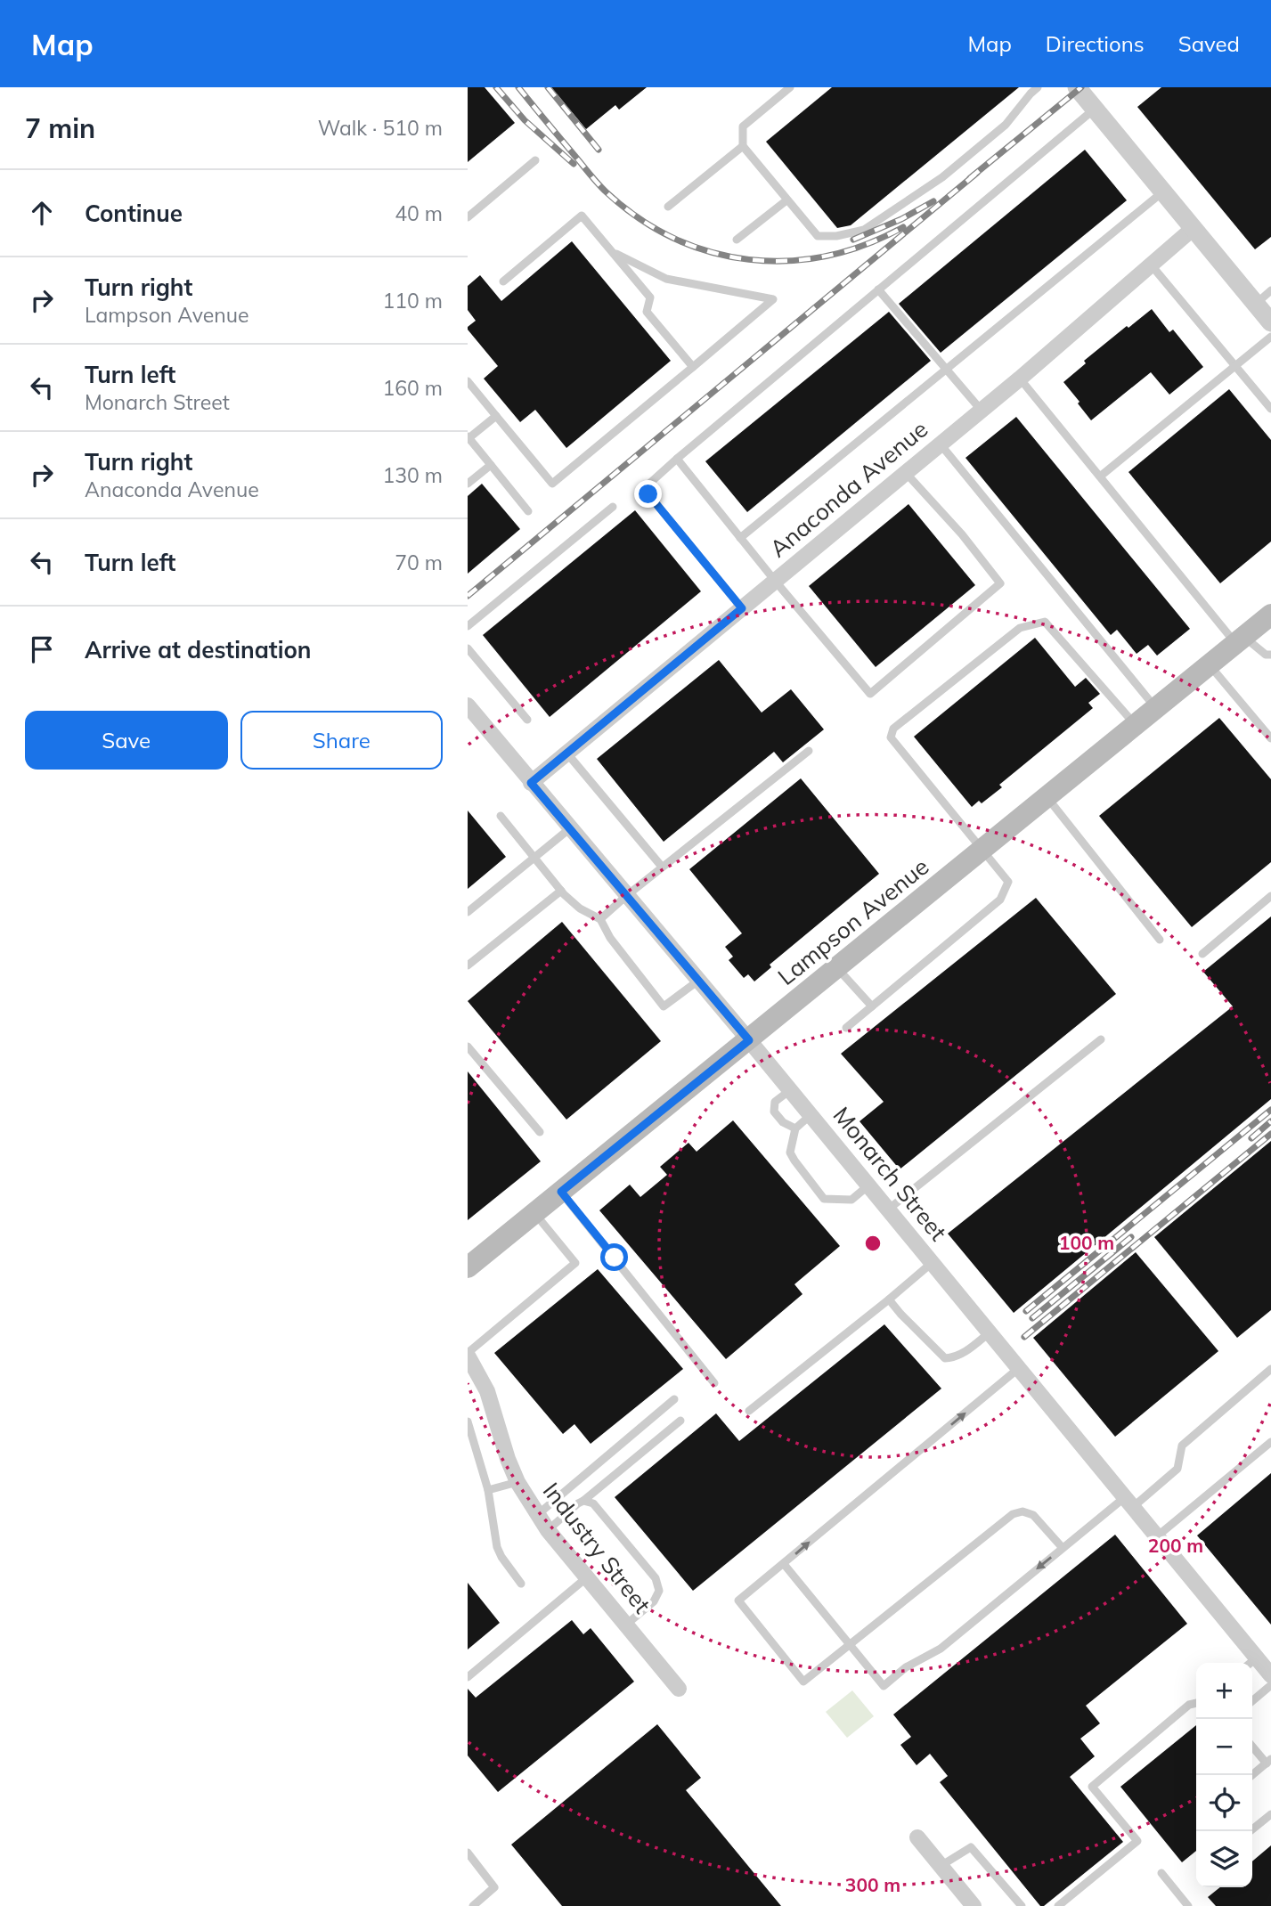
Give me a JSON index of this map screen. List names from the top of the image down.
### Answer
{
  "streets": {
    "main road": ["Lampson Avenue"],
    "street": ["Anaconda Avenue", "Monarch Street", "Industry Street"]
  },
  "crossings": [
    ["Anaconda Avenue", "Monarch Street"],
    ["Lampson Avenue", "Monarch Street"]
  ],
  "page": {
    "header": "Map",
    "nav": ["Map", "Directions", "Saved"],
    "heading": ["7 min", "Walk · 510 m"],
    "list": [
      ["Continue", "40 m"],
      ["Turn right", "Lampson Avenue", "110 m"],
      ["Turn left", "Monarch Street", "160 m"],
      ["Turn right", "Anaconda Avenue", "130 m"],
      ["Turn left", "70 m"],
      "Arrive at destination"
    ],
    "buttons": ["Save", "Share"],
    "map_buttons": ["+", "−"]
  },
  "rings": ["100 m", "200 m", "300 m"]
}
